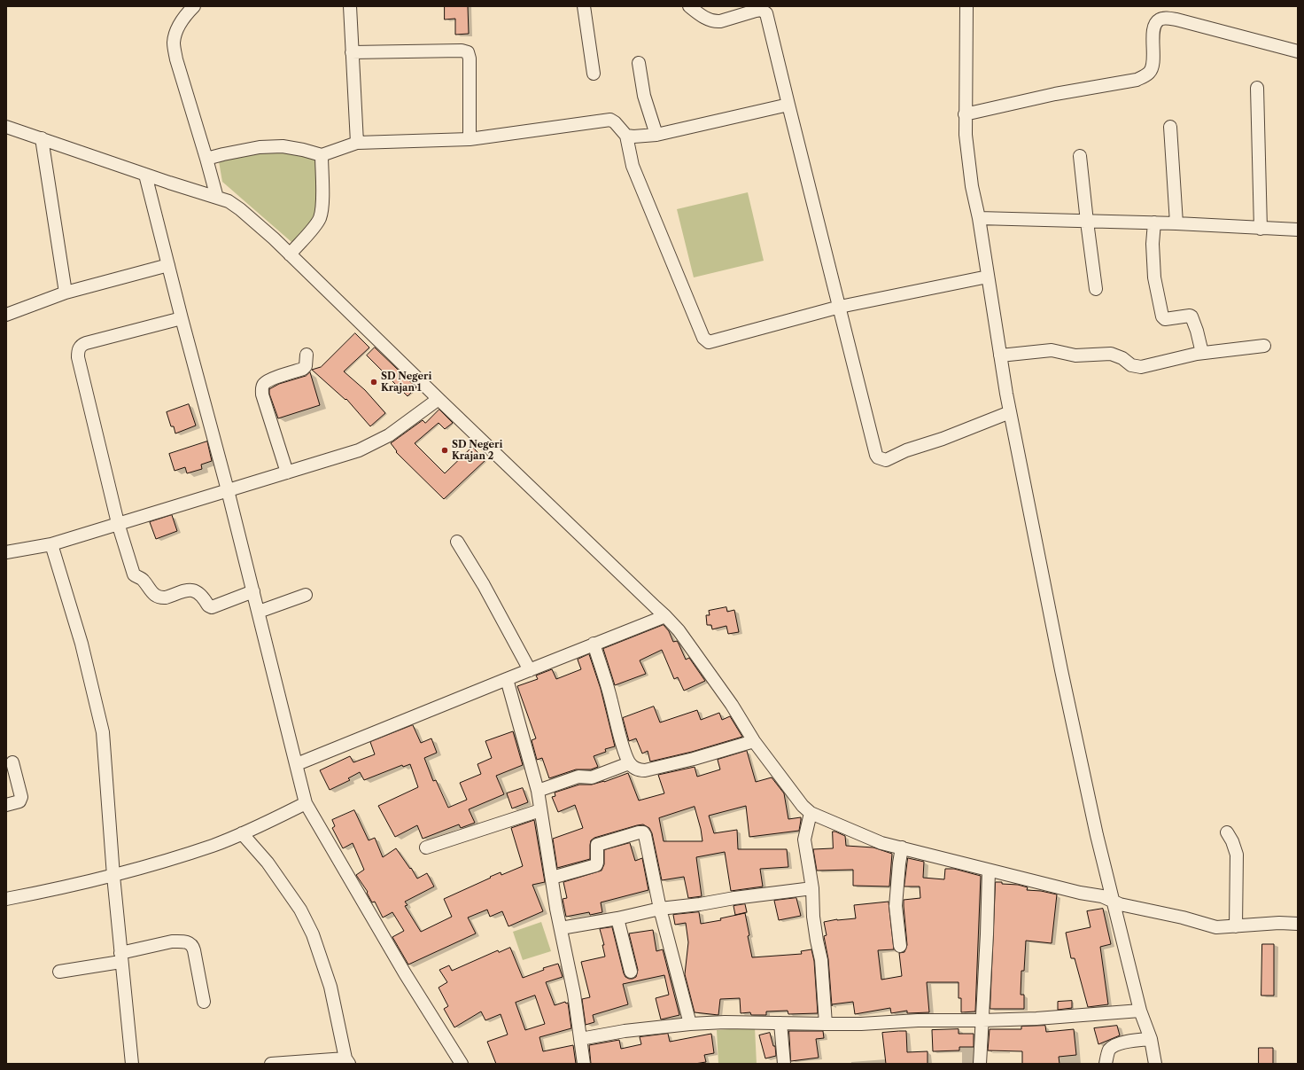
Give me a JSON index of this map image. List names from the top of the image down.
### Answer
{
  "places": ["SD Negeri Krajan 1", "SD Negeri Krajan 2"]
}
